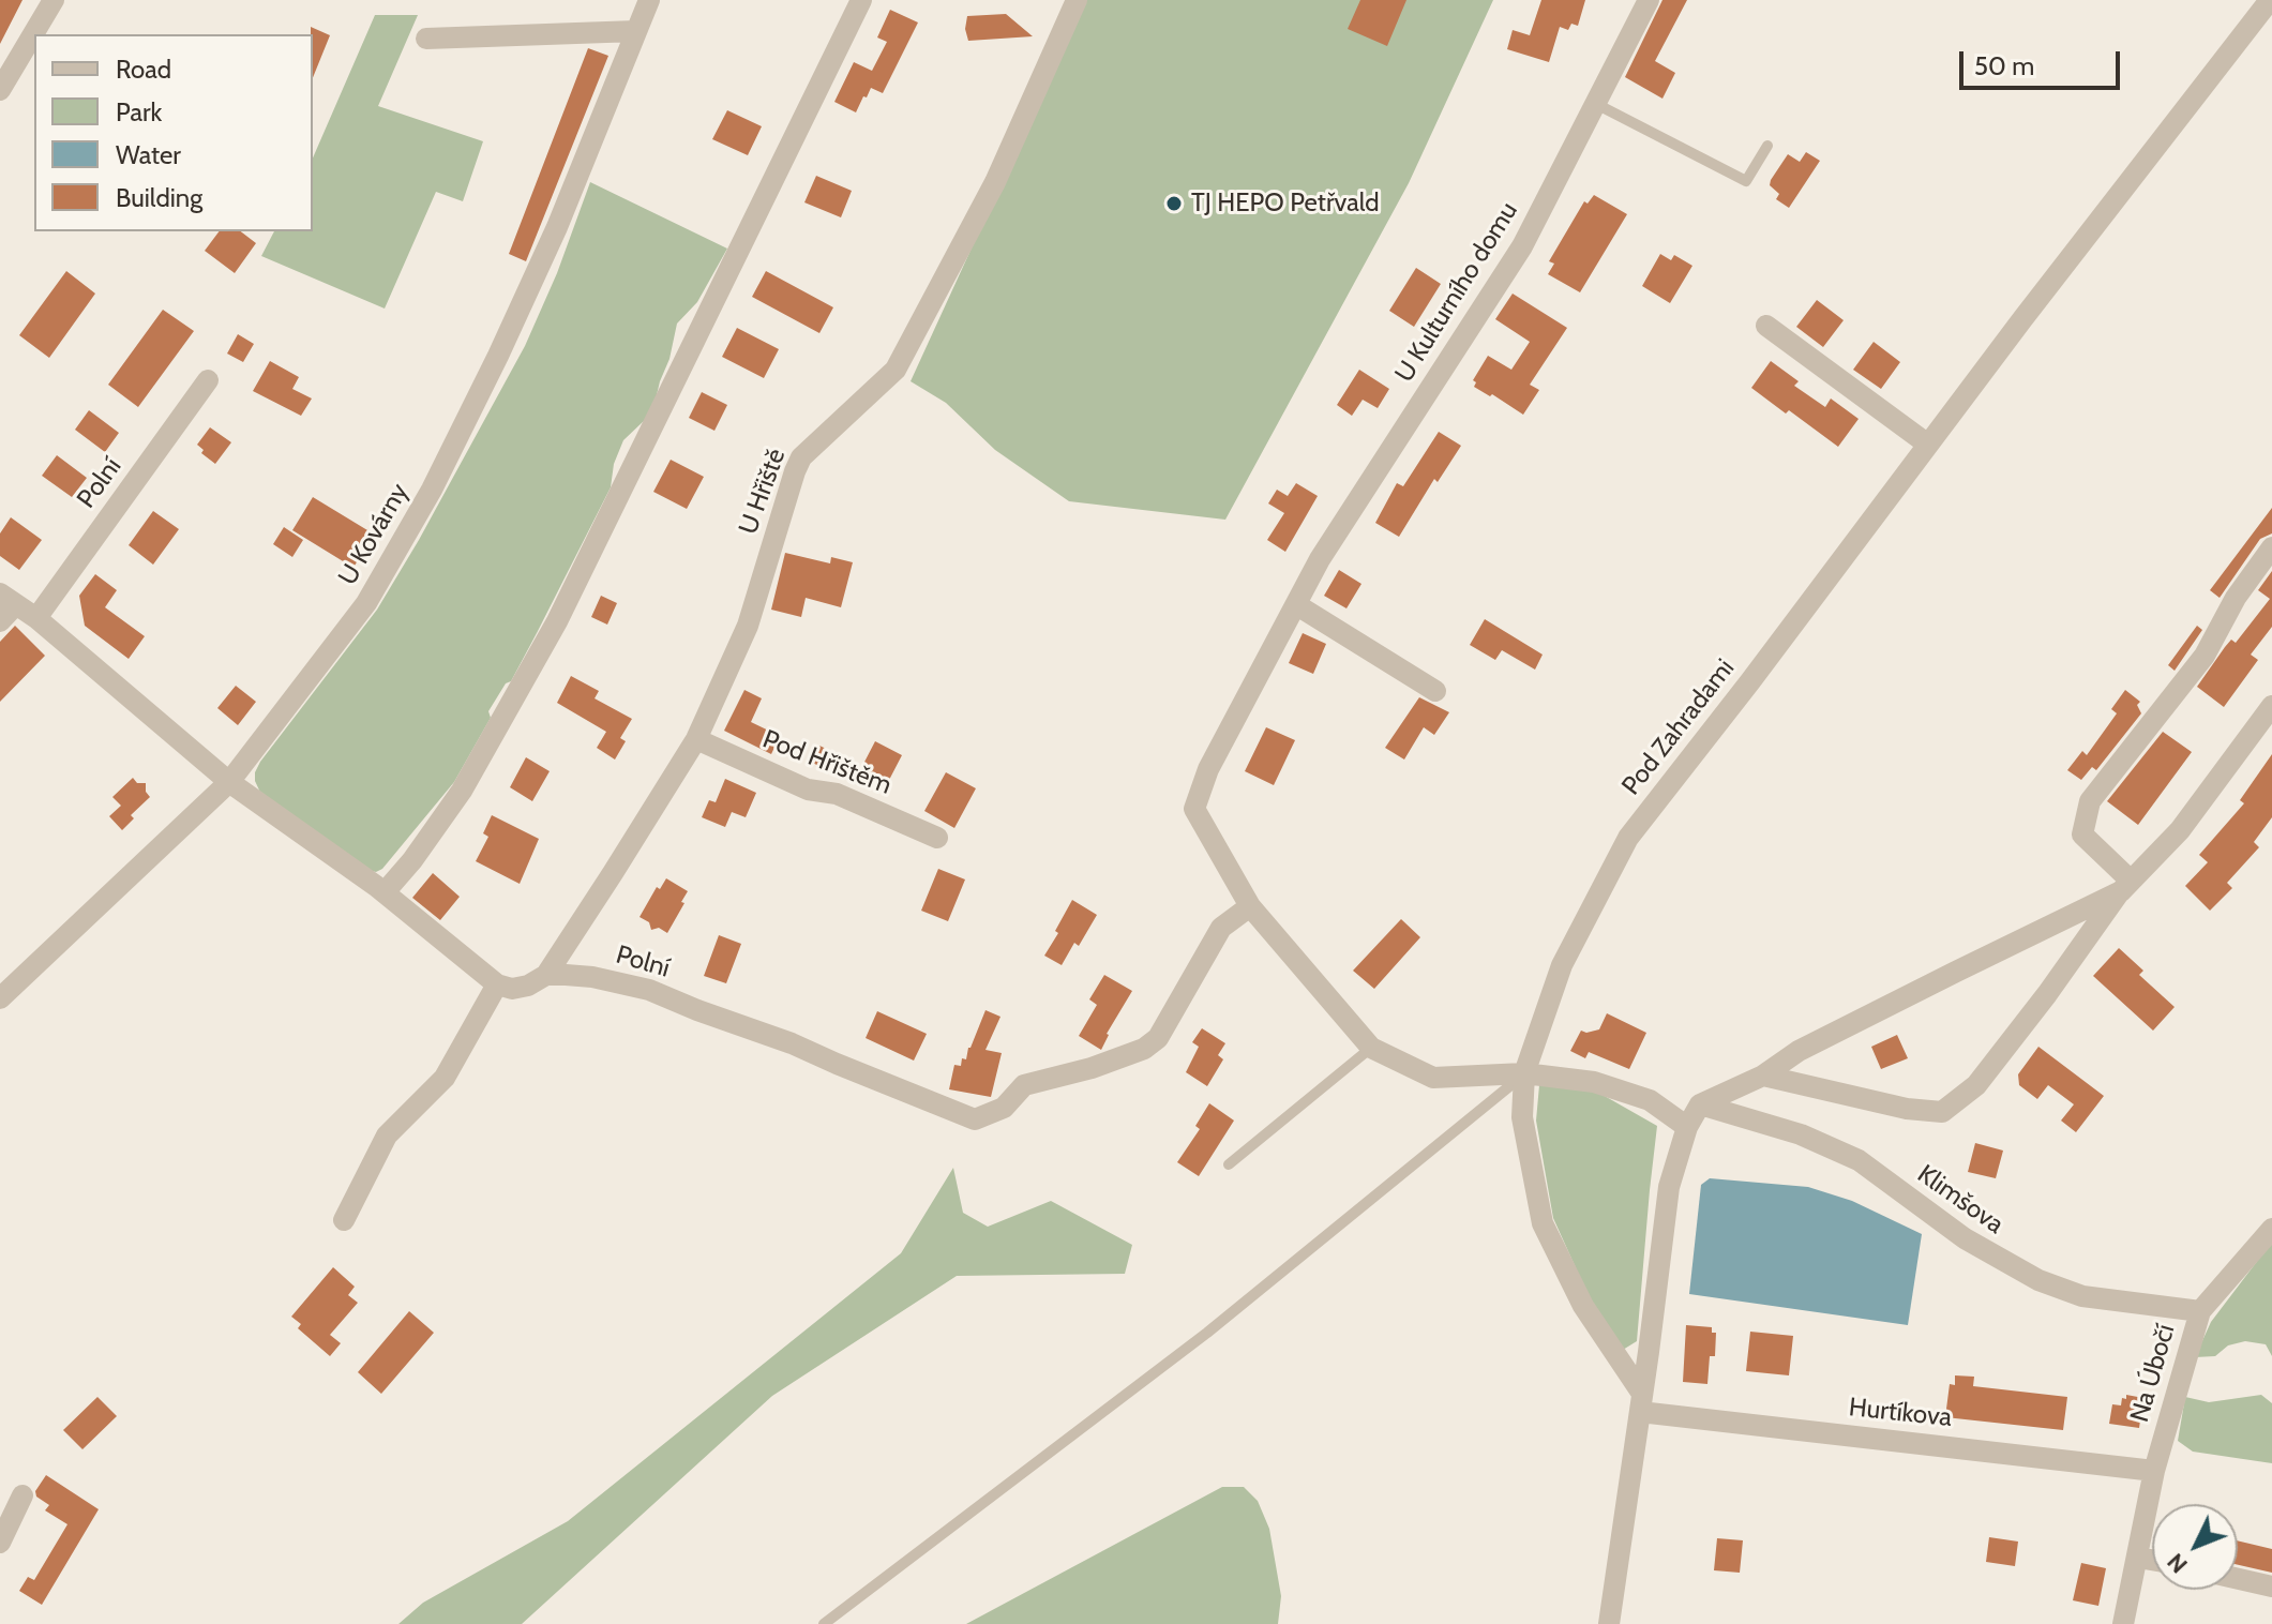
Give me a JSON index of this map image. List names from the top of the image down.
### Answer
{
  "streets": {
    "street": [
      "U Kulturního domu",
      "Polní",
      "U Hřiště",
      "U Kovárny",
      "Pod Zahradami",
      "Pod Hřištěm",
      "Klimšova",
      "Na Úbočí",
      "Hurtíkova"
    ]
  },
  "crossings": [
    ["U Kulturního domu", "Polní"],
    ["U Kulturního domu", "Pod Zahradami"],
    ["Polní", "U Hřiště"],
    ["U Hřiště", "Pod Hřištěm"],
    ["Pod Zahradami", "Hurtíkova"],
    ["Klimšova", "Na Úbočí"],
    ["Na Úbočí", "Hurtíkova"]
  ],
  "places": ["TJ HEPO Petřvald"],
  "legend": [
    "Road",
    "Park",
    "Water",
    "Building"
  ],
  "scale_bar": "50 m",
  "north": "bottom left"
}
